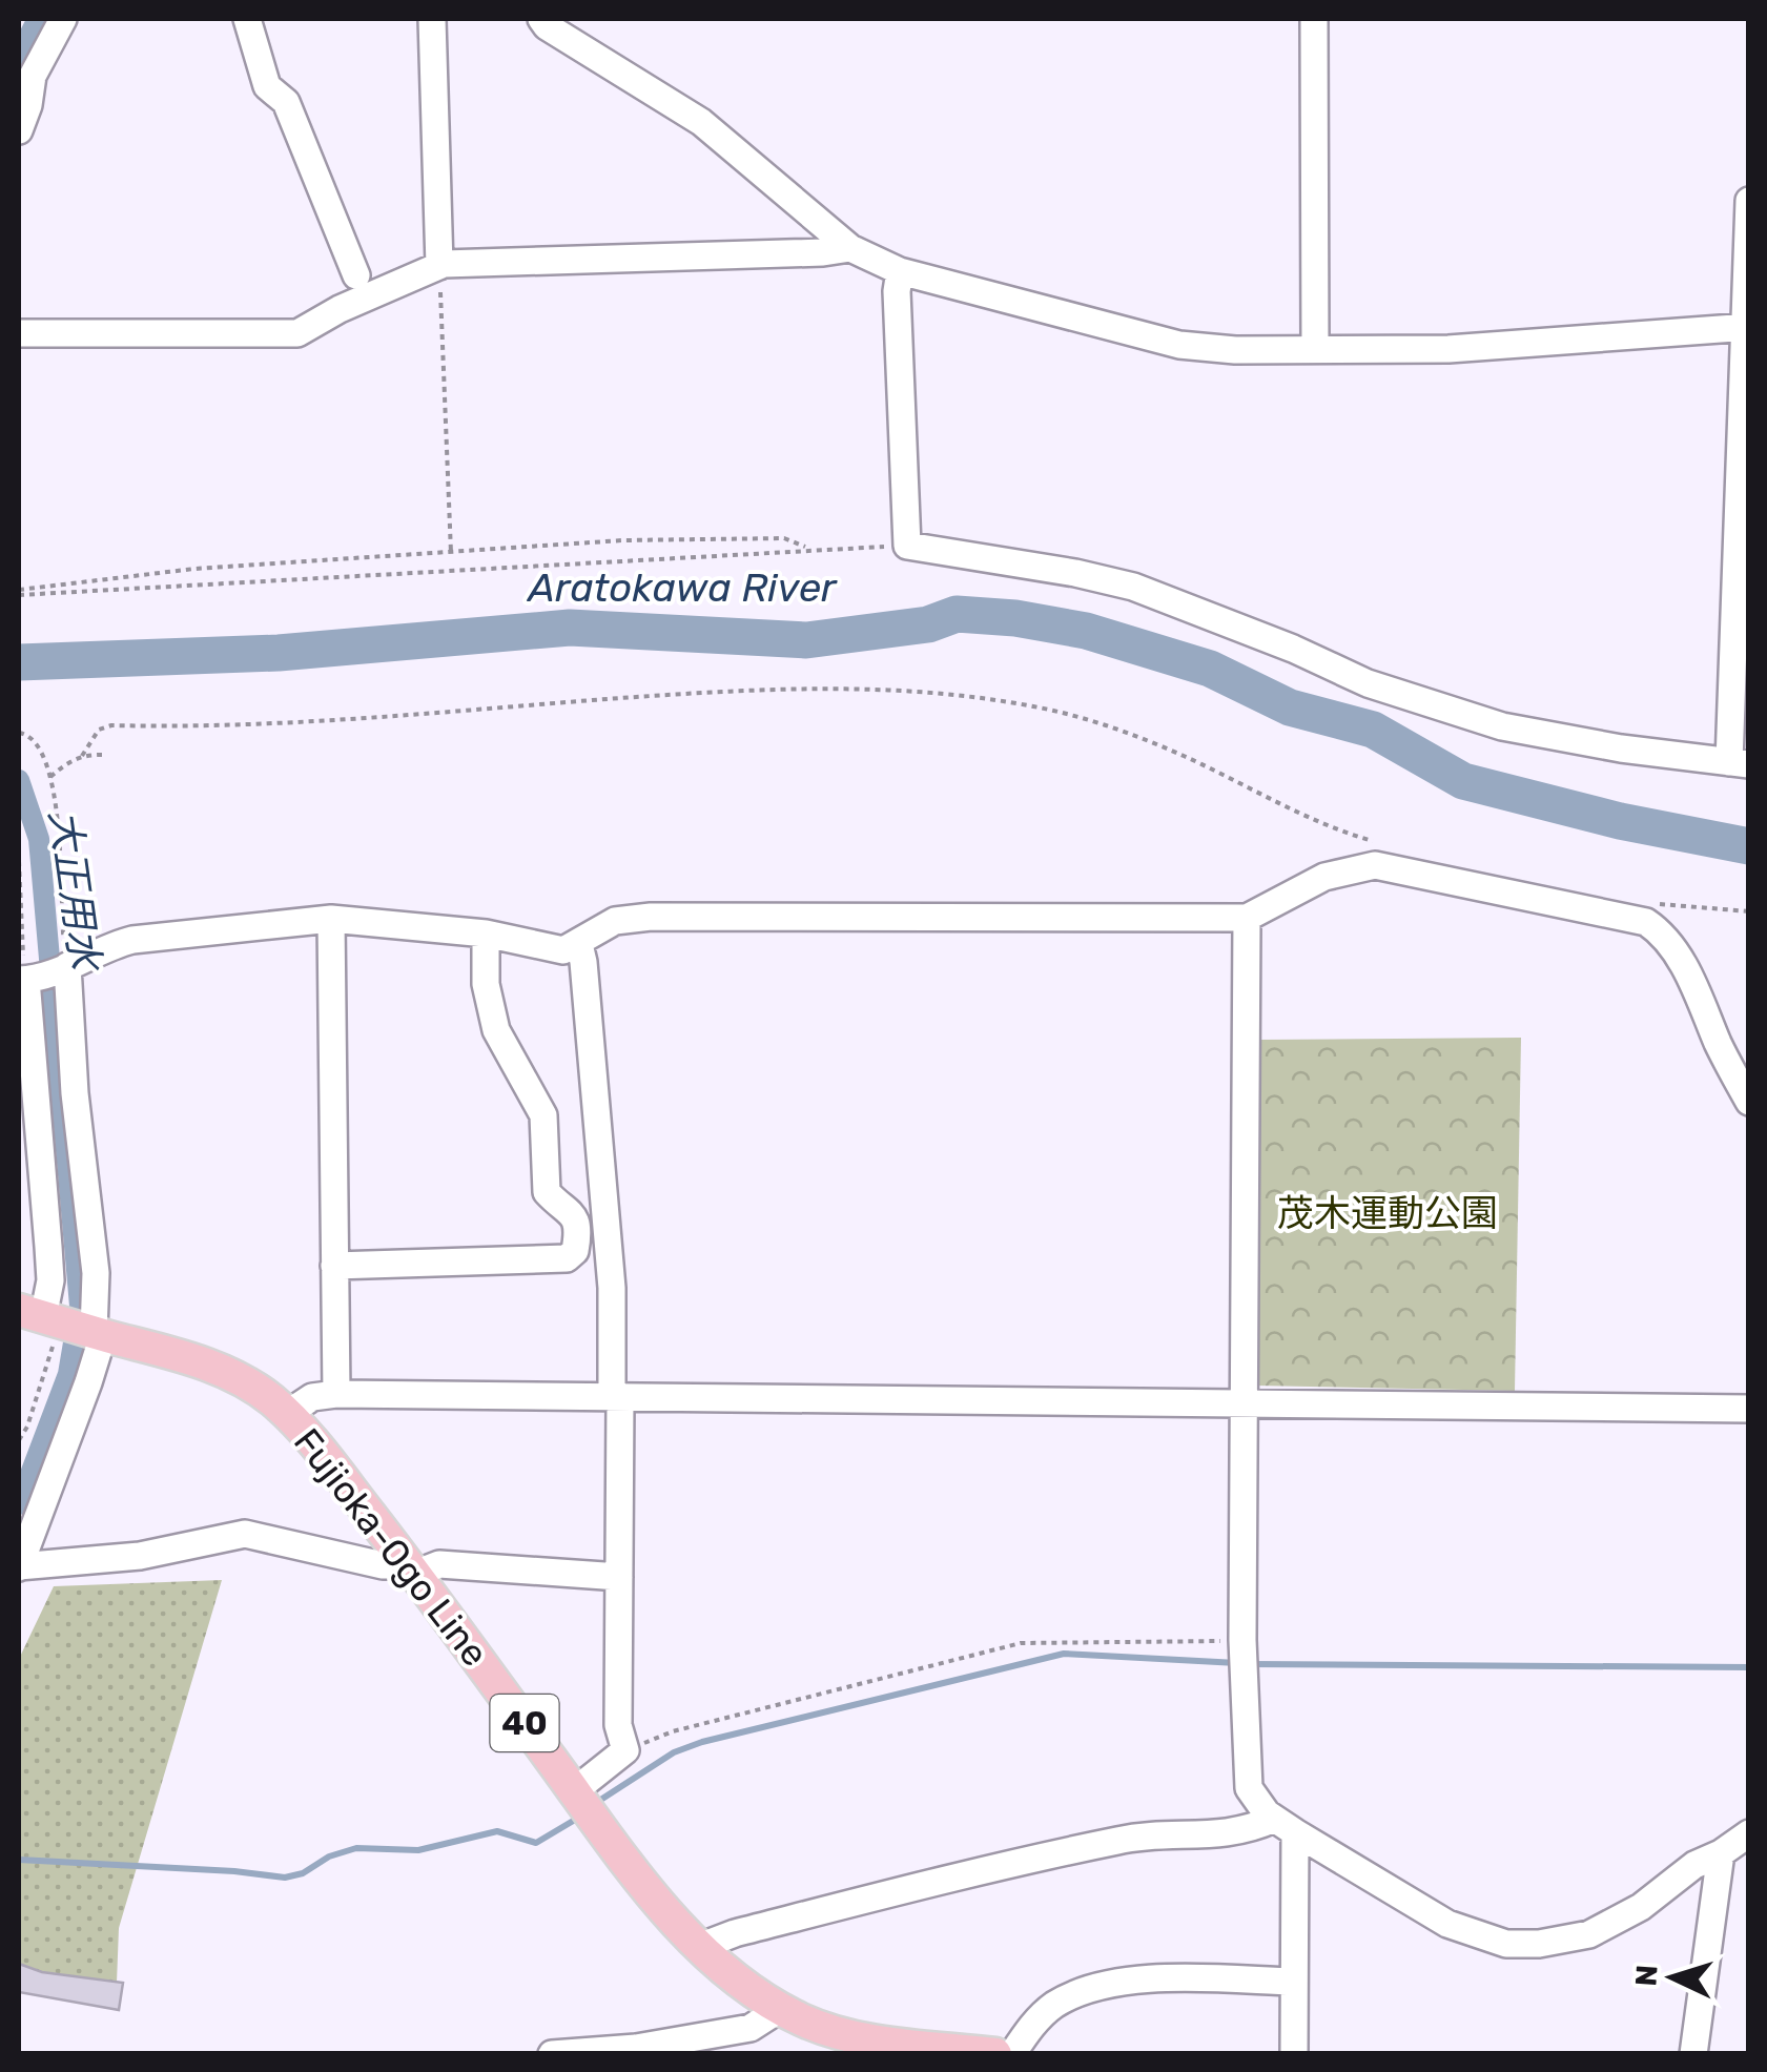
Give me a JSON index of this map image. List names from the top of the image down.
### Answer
{
  "streets": {
    "main road": ["Fujioka-Ogo Line", "40"]
  },
  "water": ["Aratokawa River", "大正用水"],
  "parks": ["茂木運動公園"],
  "north": "left"
}
